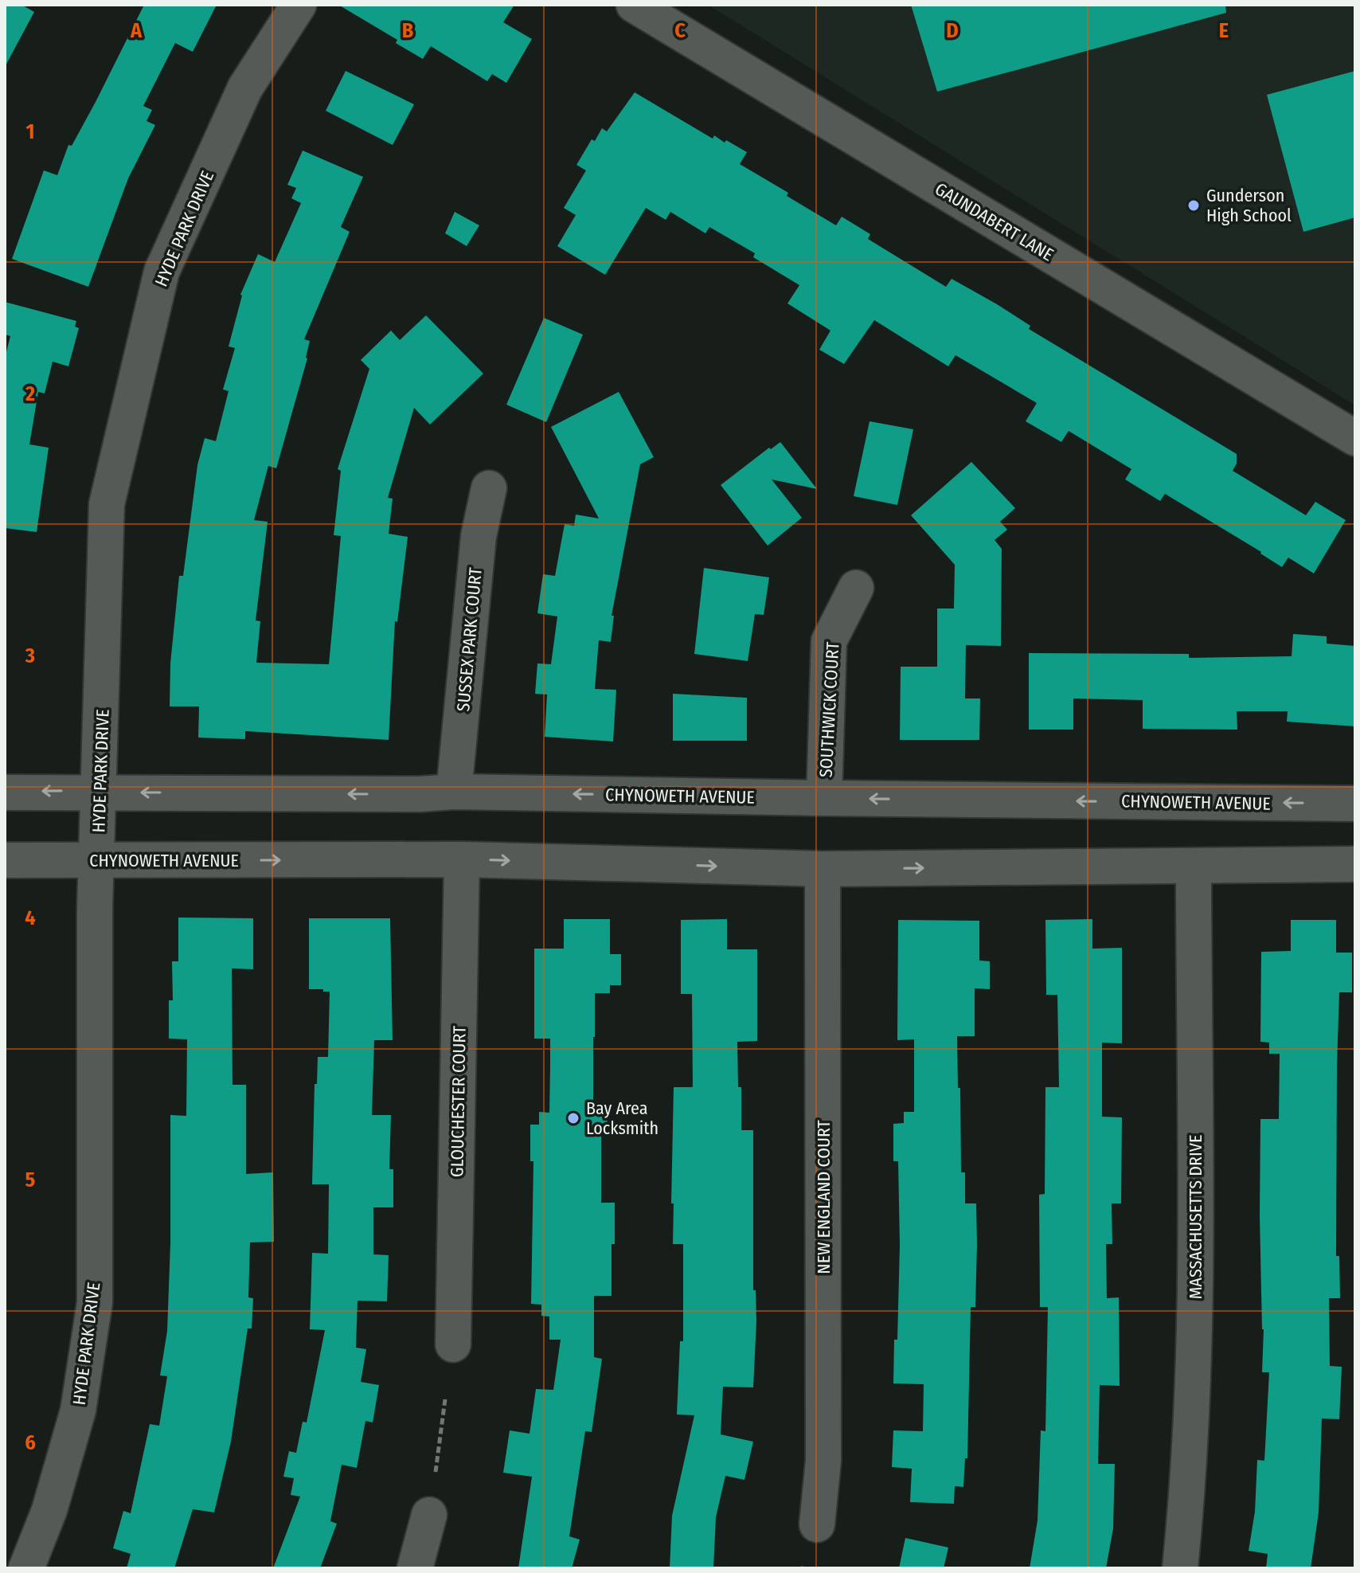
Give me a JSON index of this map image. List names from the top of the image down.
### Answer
{
  "streets": {
    "street": [
      "GAUNDABERT LANE",
      "HYDE PARK DRIVE",
      "SUSSEX PARK COURT",
      "SOUTHWICK COURT",
      "CHYNOWETH AVENUE",
      "GLOUCHESTER COURT",
      "NEW ENGLAND COURT",
      "MASSACHUSETTS DRIVE"
    ]
  },
  "crossings": [
    ["HYDE PARK DRIVE", "CHYNOWETH AVENUE"],
    ["SUSSEX PARK COURT", "CHYNOWETH AVENUE"],
    ["SOUTHWICK COURT", "CHYNOWETH AVENUE"],
    ["CHYNOWETH AVENUE", "GLOUCHESTER COURT"],
    ["CHYNOWETH AVENUE", "NEW ENGLAND COURT"],
    ["CHYNOWETH AVENUE", "MASSACHUSETTS DRIVE"]
  ],
  "places": ["Gunderson High School", "Bay Area Locksmith"],
  "grid": {
    "columns": [
      "A",
      "B",
      "C",
      "D",
      "E"
    ],
    "rows": [
      "1",
      "2",
      "3",
      "4",
      "5",
      "6"
    ]
  }
}
